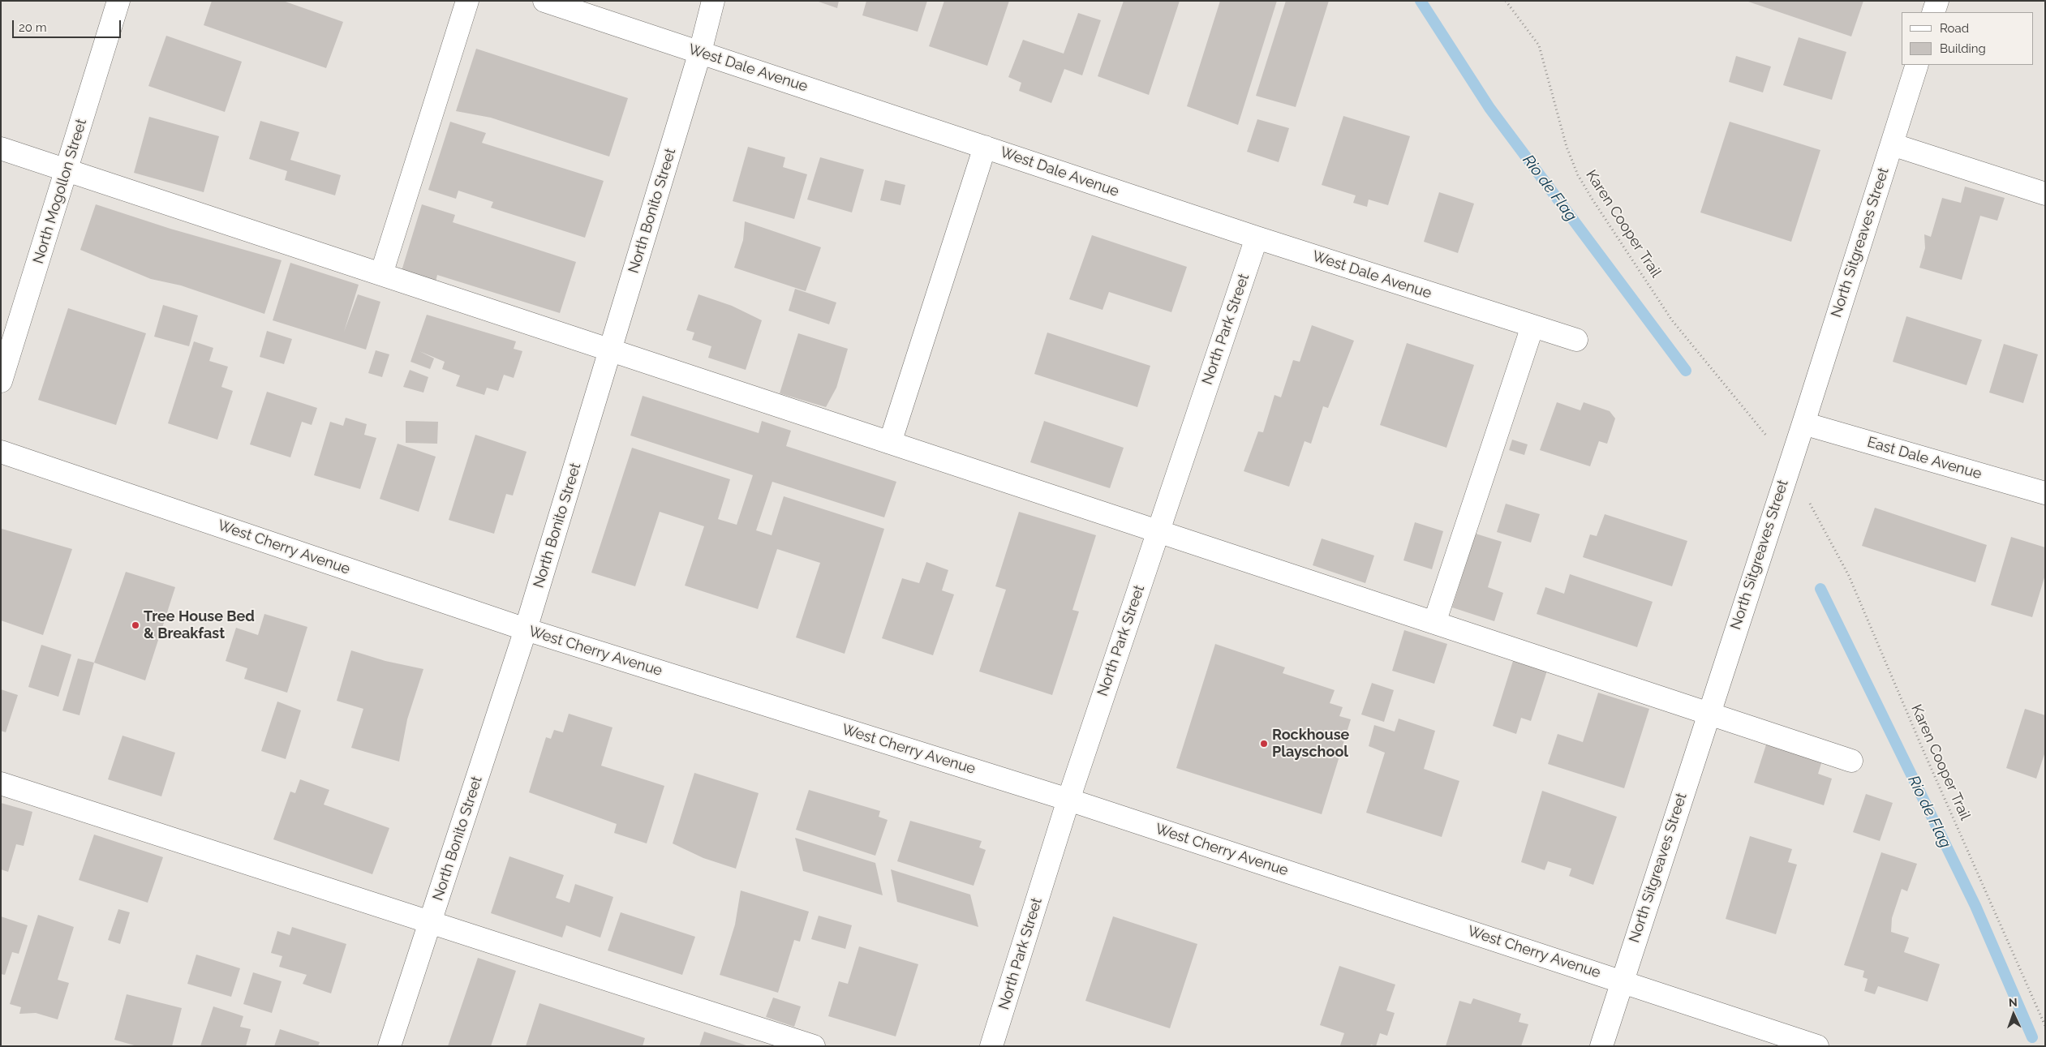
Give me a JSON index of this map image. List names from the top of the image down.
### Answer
{
  "streets": {
    "street": [
      "West Dale Avenue",
      "North Mogollon Street",
      "North Bonito Street",
      "North Sitgreaves Street",
      "North Park Street",
      "East Dale Avenue",
      "West Cherry Avenue"
    ],
    "path": ["Karen Cooper Trail"]
  },
  "crossings": [
    ["West Dale Avenue", "North Bonito Street"],
    ["West Dale Avenue", "North Park Street"],
    ["North Bonito Street", "West Cherry Avenue"],
    ["North Sitgreaves Street", "East Dale Avenue"],
    ["North Sitgreaves Street", "West Cherry Avenue"],
    ["North Park Street", "West Cherry Avenue"]
  ],
  "water": ["Rio de Flag"],
  "places": ["Tree House Bed & Breakfast", "Rockhouse Playschool"],
  "legend": ["Road", "Building"],
  "scale_bar": "20 m",
  "north": "top"
}
